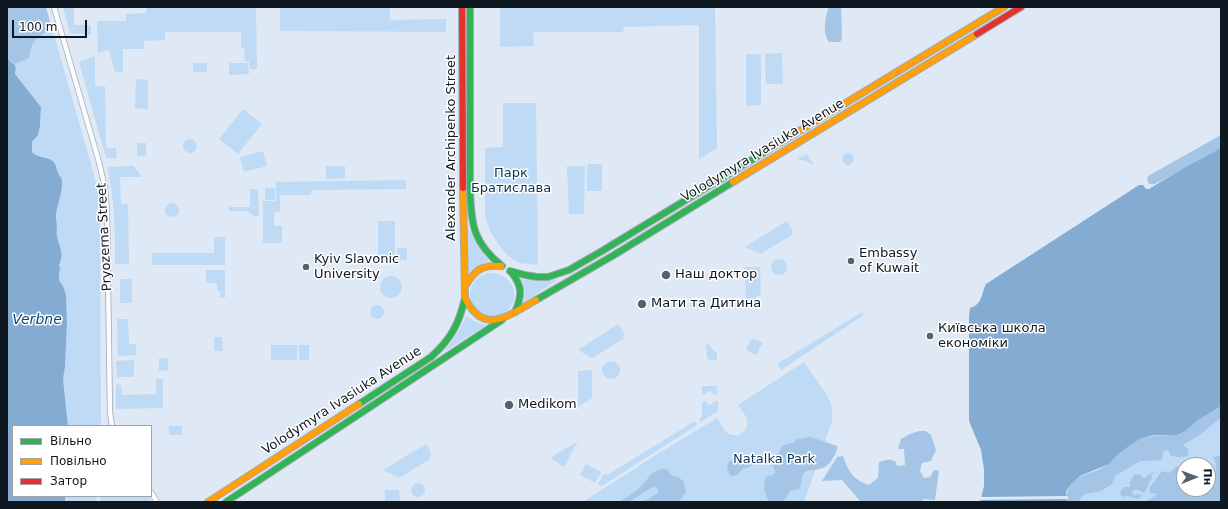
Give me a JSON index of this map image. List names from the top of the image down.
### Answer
{
  "streets": {
    "main road": ["Alexander Archipenko Street", "Volodymyra Ivasiuka Avenue"],
    "street": ["Pryozerna Street"]
  },
  "crossings": [
    ["Alexander Archipenko Street", "Volodymyra Ivasiuka Avenue"]
  ],
  "water": ["Verbne"],
  "parks": ["Парк Братислава", "Natalka Park"],
  "places": [
    "Embassy of Kuwait",
    "Kyiv Slavonic University",
    "Наш доктор",
    "Мати та Дитина",
    "Київська школа економіки",
    "Medikom"
  ],
  "legend": ["Вільно", "Повільно", "Затор"],
  "scale_bar": "100 m",
  "north": "right"
}
